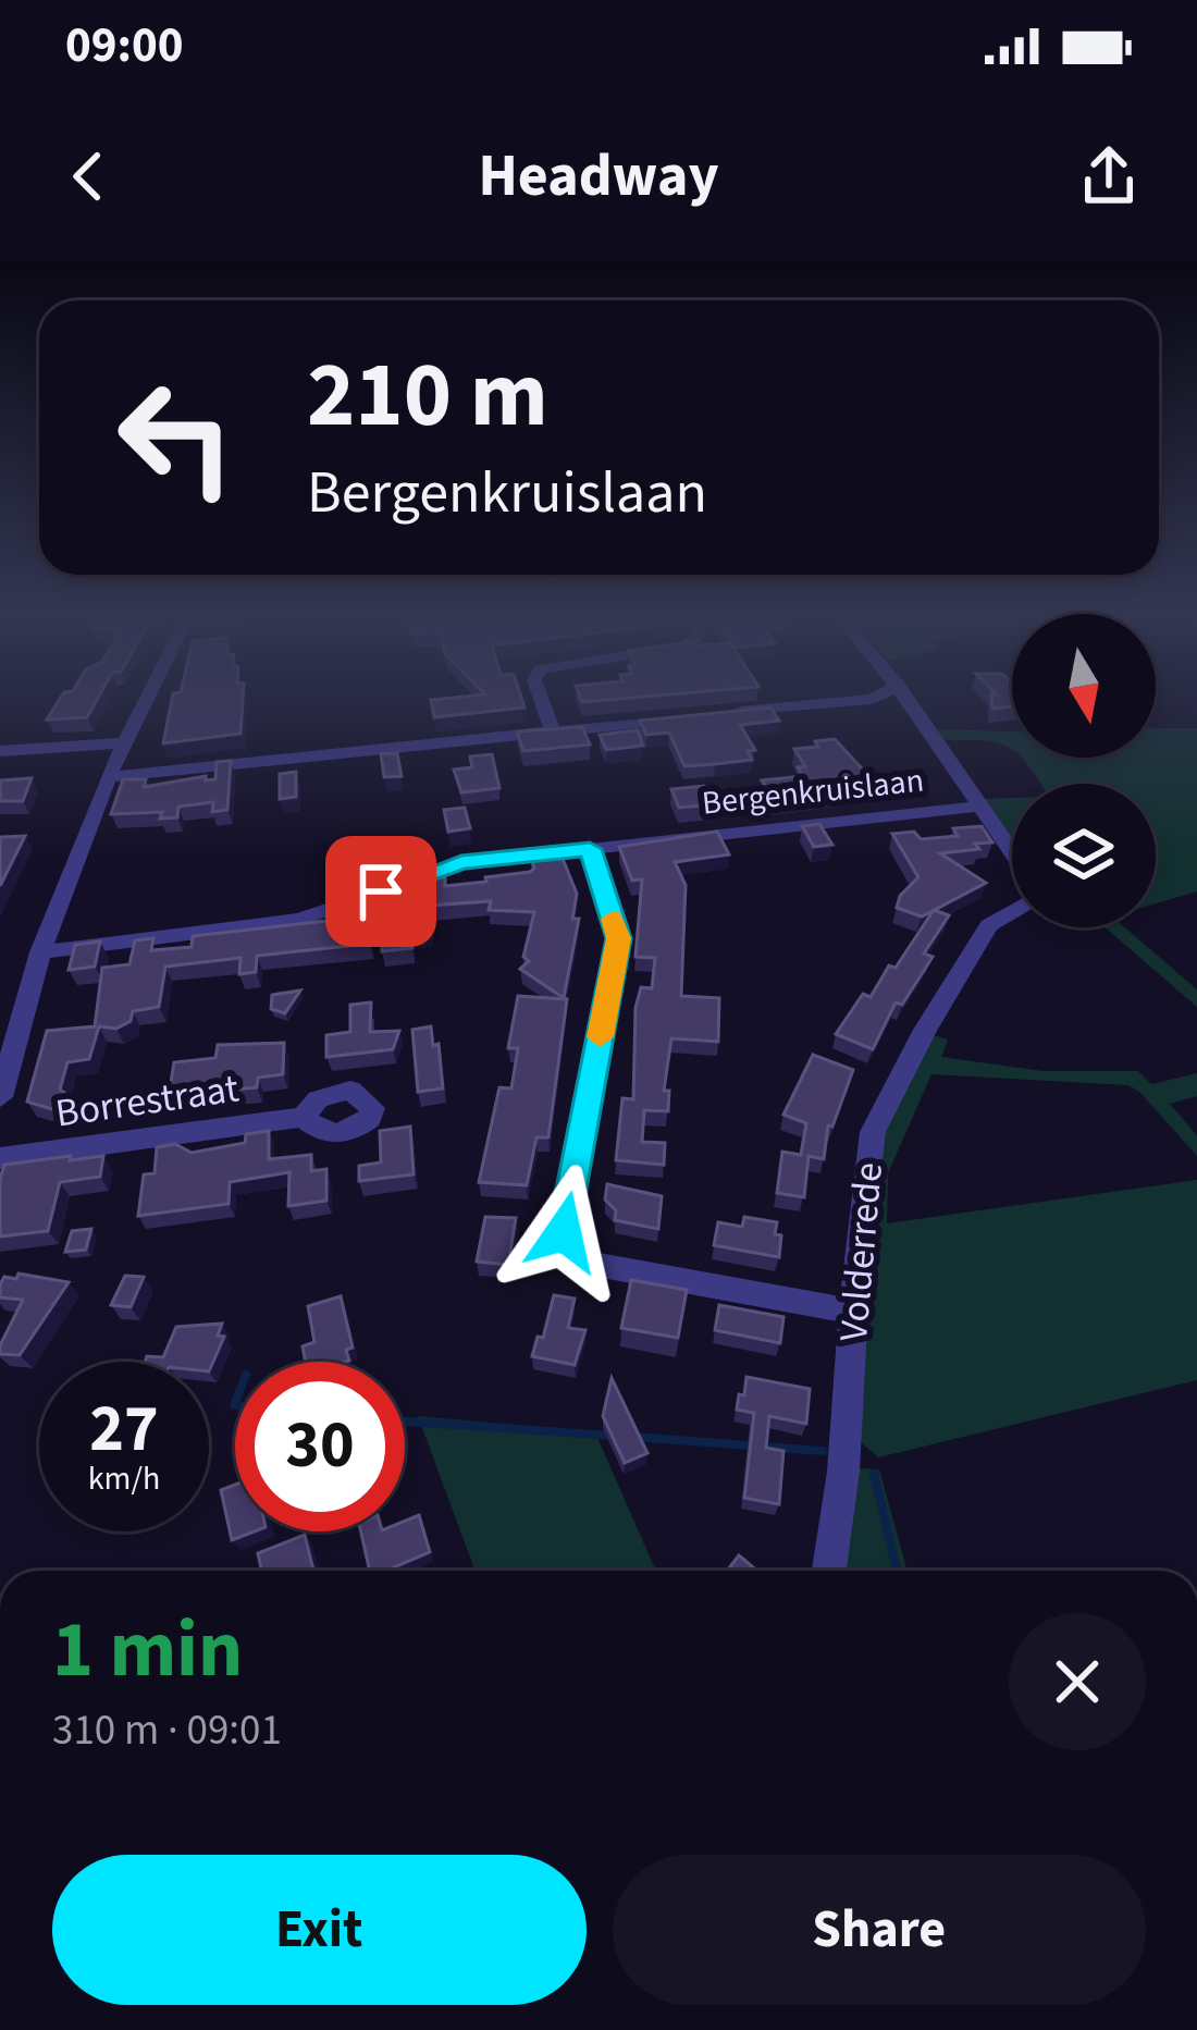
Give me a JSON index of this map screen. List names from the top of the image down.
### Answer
{
  "streets": {
    "street": ["Bergenkruislaan", "Borrestraat", "Volderrede"]
  },
  "north": "bottom",
  "page": {
    "status": "09:00",
    "header": "Headway",
    "turn": ["210 m", "Bergenkruislaan"],
    "speed": "27 km/h",
    "limit": "30",
    "heading": ["1 min", "310 m · 09:01"],
    "buttons": ["Exit", "Share"]
  }
}
